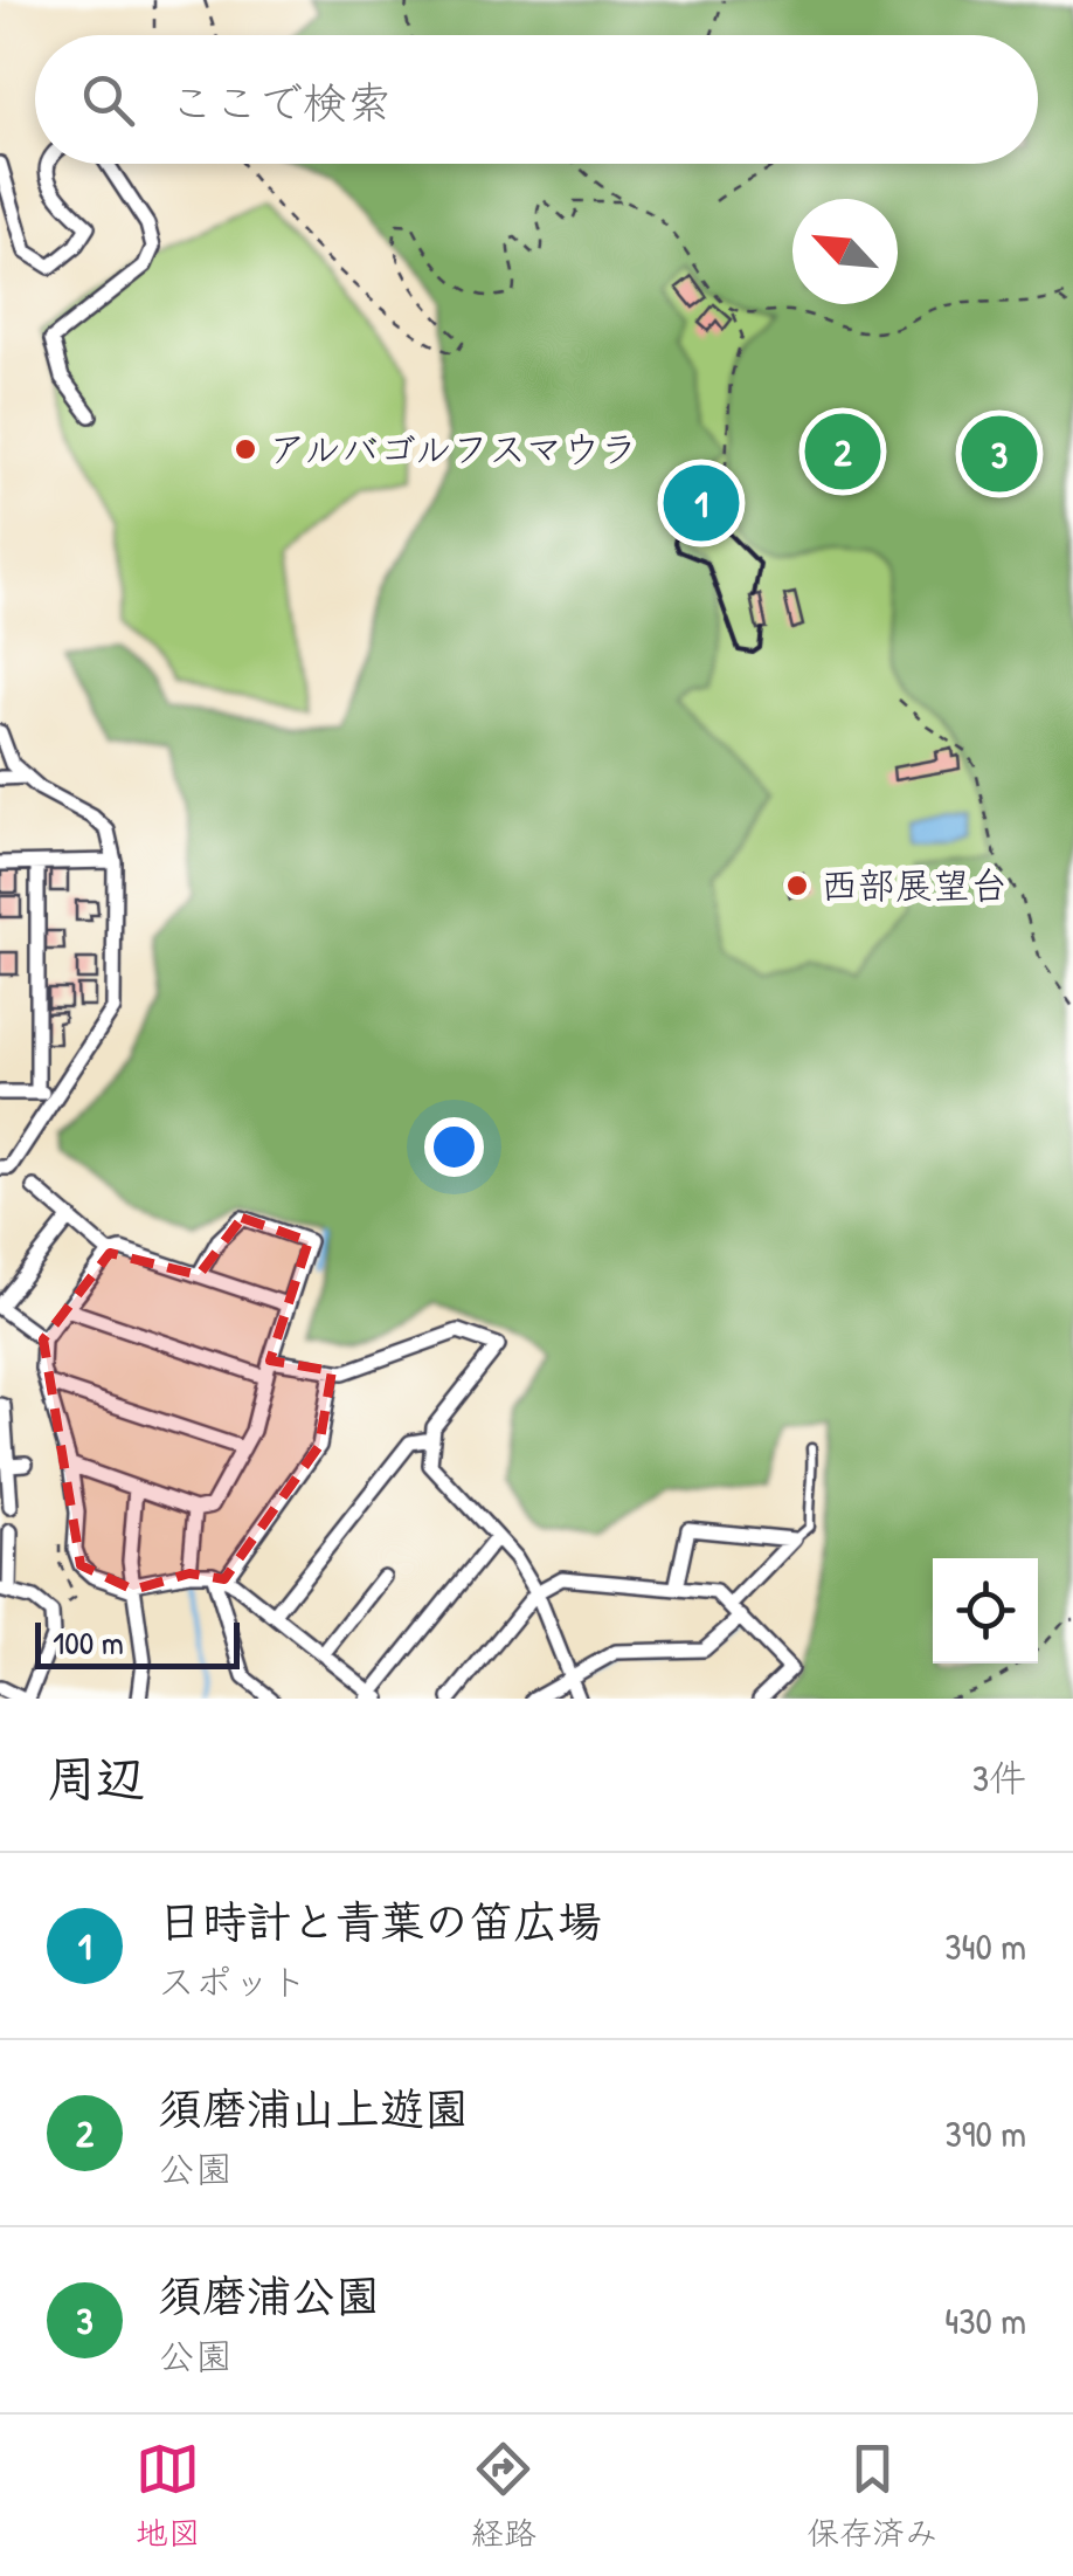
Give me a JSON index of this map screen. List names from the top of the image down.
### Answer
{
  "places": ["アルバゴルフスマウラ", "西部展望台"],
  "scale_bar": "100 m",
  "north": "top left",
  "page": {
    "search": "ここで検索",
    "pins": ["2", "3", "1"],
    "scale": "100 m",
    "heading": ["周辺", "3件"],
    "list": [
      {
        "mark": "1",
        "name": "日時計と青葉の笛広場",
        "note": "スポット",
        "value": "340 m"
      },
      {
        "mark": "2",
        "name": "須磨浦山上遊園",
        "note": "公園",
        "value": "390 m"
      },
      {
        "mark": "3",
        "name": "須磨浦公園",
        "note": "公園",
        "value": "430 m"
      }
    ],
    "nav": ["地図", "経路", "保存済み"]
  }
}
